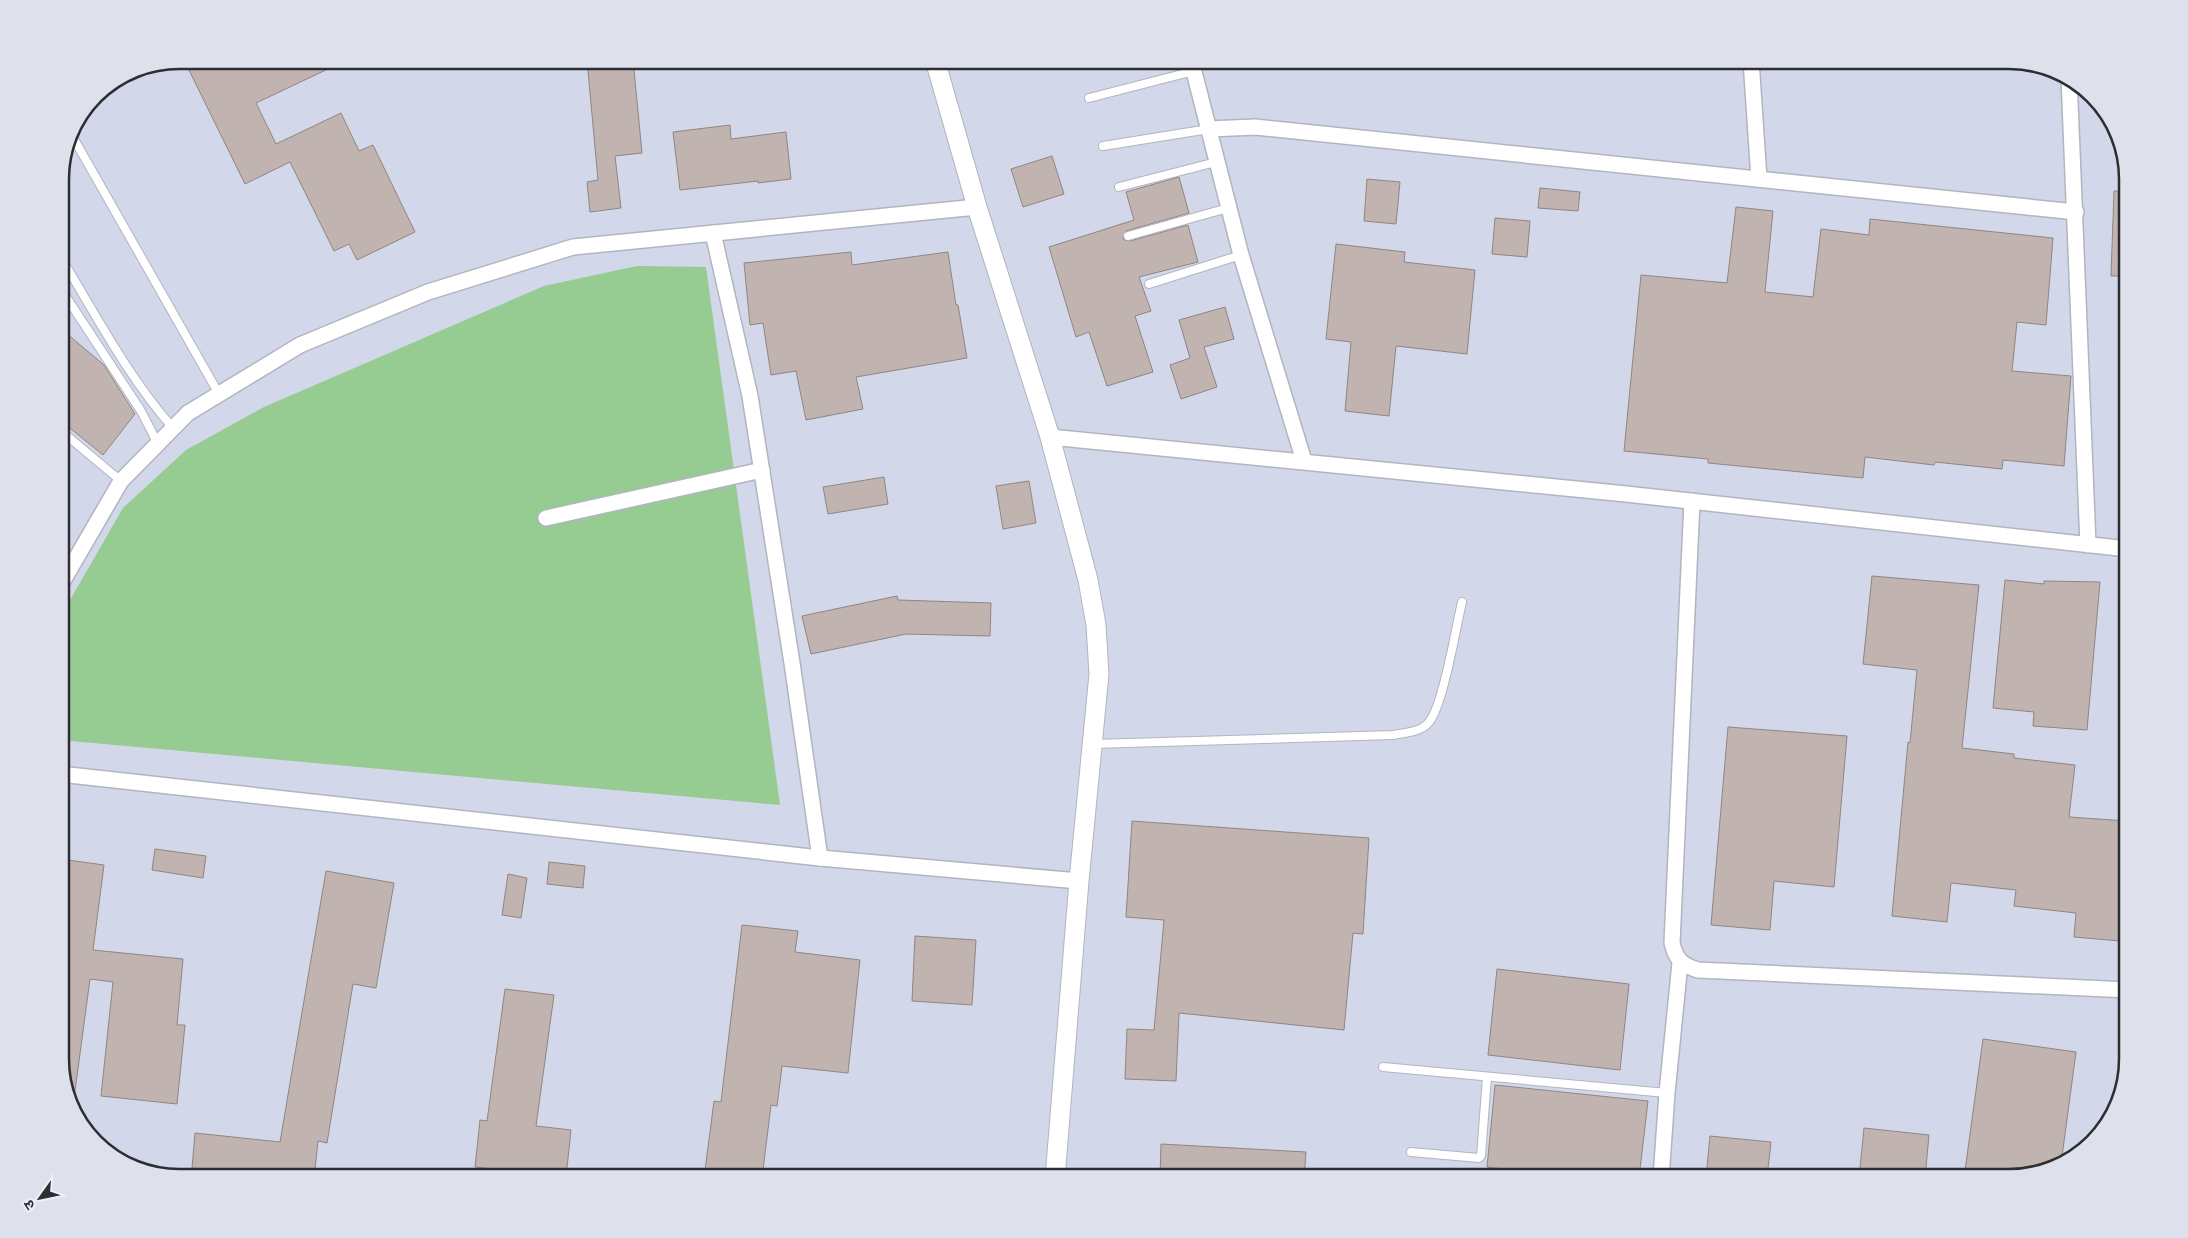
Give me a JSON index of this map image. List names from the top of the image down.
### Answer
{
  "north": "bottom left"
}
